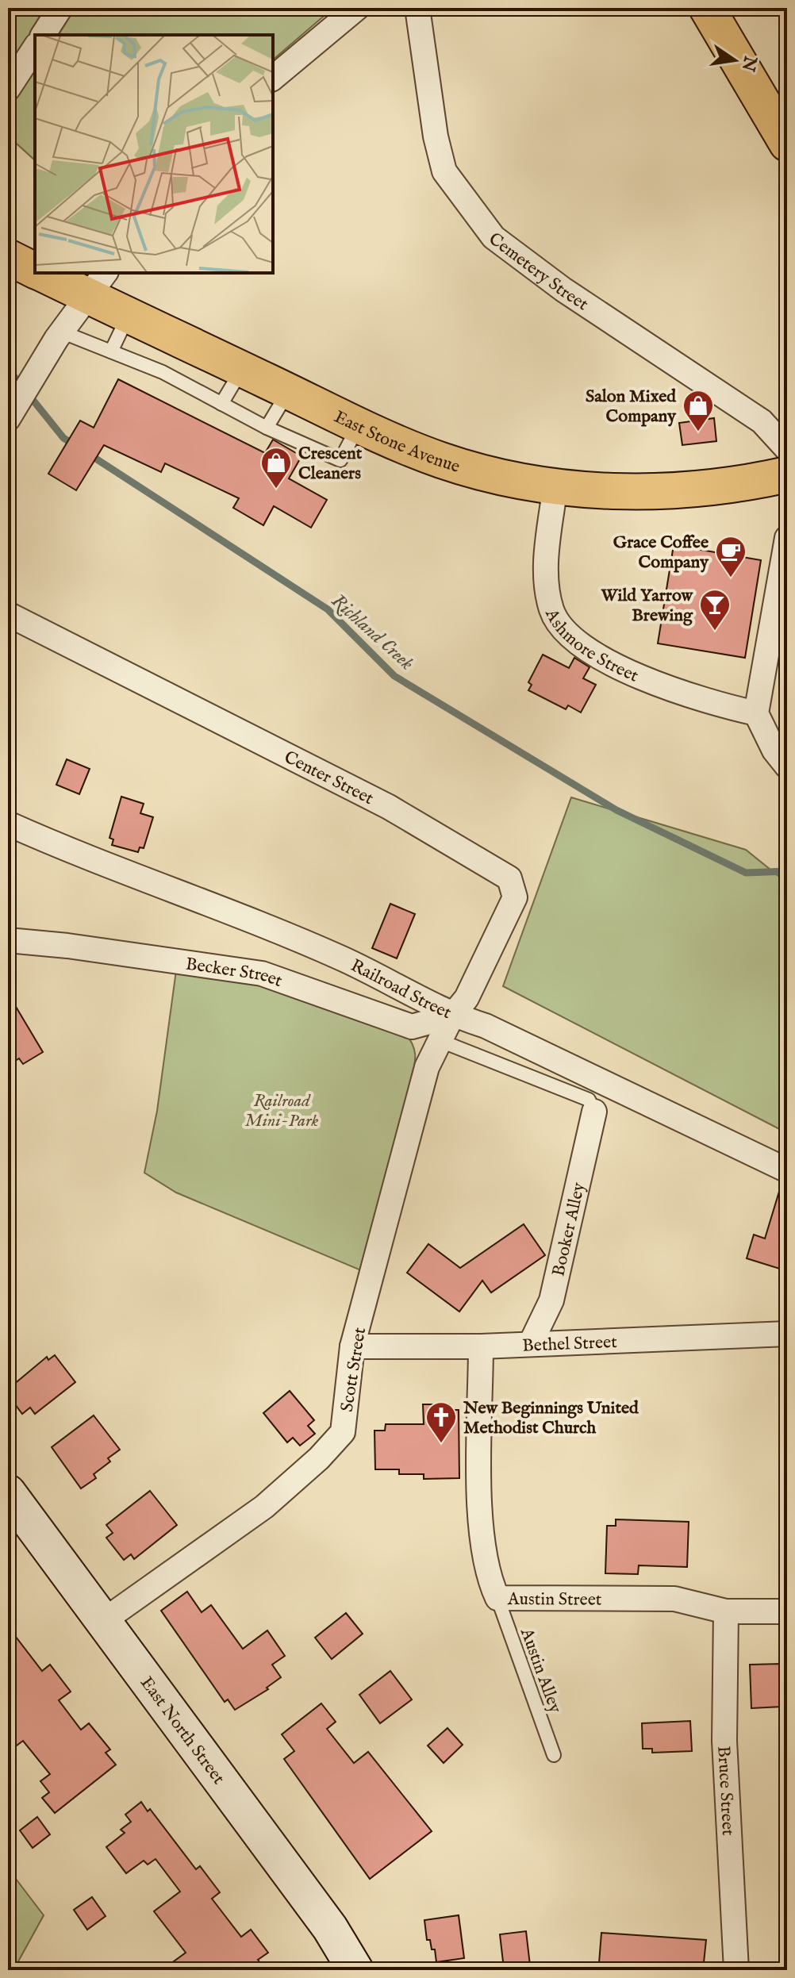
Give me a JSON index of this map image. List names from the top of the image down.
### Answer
{
  "streets": {
    "main road": ["East Stone Avenue", "East North Street"],
    "street": [
      "Cemetery Street",
      "Ashmore Street",
      "Center Street",
      "Becker Street",
      "Railroad Street",
      "Booker Alley",
      "Bethel Street",
      "Scott Street",
      "Austin Street",
      "Bruce Street"
    ],
    "lane": ["Austin Alley"]
  },
  "crossings": [
    ["East Stone Avenue", "Ashmore Street"],
    ["Center Street", "Becker Street"],
    ["Center Street", "Railroad Street"],
    ["Center Street", "Scott Street"],
    ["Becker Street", "Railroad Street"],
    ["Becker Street", "Scott Street"],
    ["Railroad Street", "Scott Street"],
    ["Booker Alley", "Bethel Street"],
    ["Bethel Street", "Scott Street"],
    ["Bethel Street", "Austin Street"],
    ["Scott Street", "East North Street"],
    ["Austin Street", "Austin Alley"],
    ["Austin Street", "Bruce Street"]
  ],
  "water": ["Richland Creek"],
  "parks": ["Railroad Mini-Park"],
  "places": {
    "shop": ["Salon Mixed Company", "Crescent Cleaners"],
    "cafe": ["Grace Coffee Company"],
    "bar": ["Wild Yarrow Brewing"],
    "church": ["New Beginnings United Methodist Church"]
  },
  "north": "right"
}
